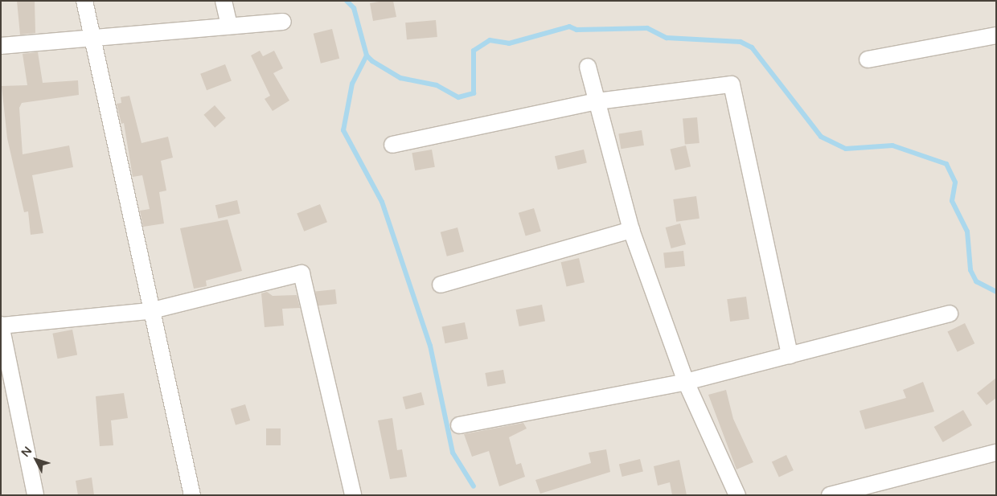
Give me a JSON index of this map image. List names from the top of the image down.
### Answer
{
  "north": "top left"
}
